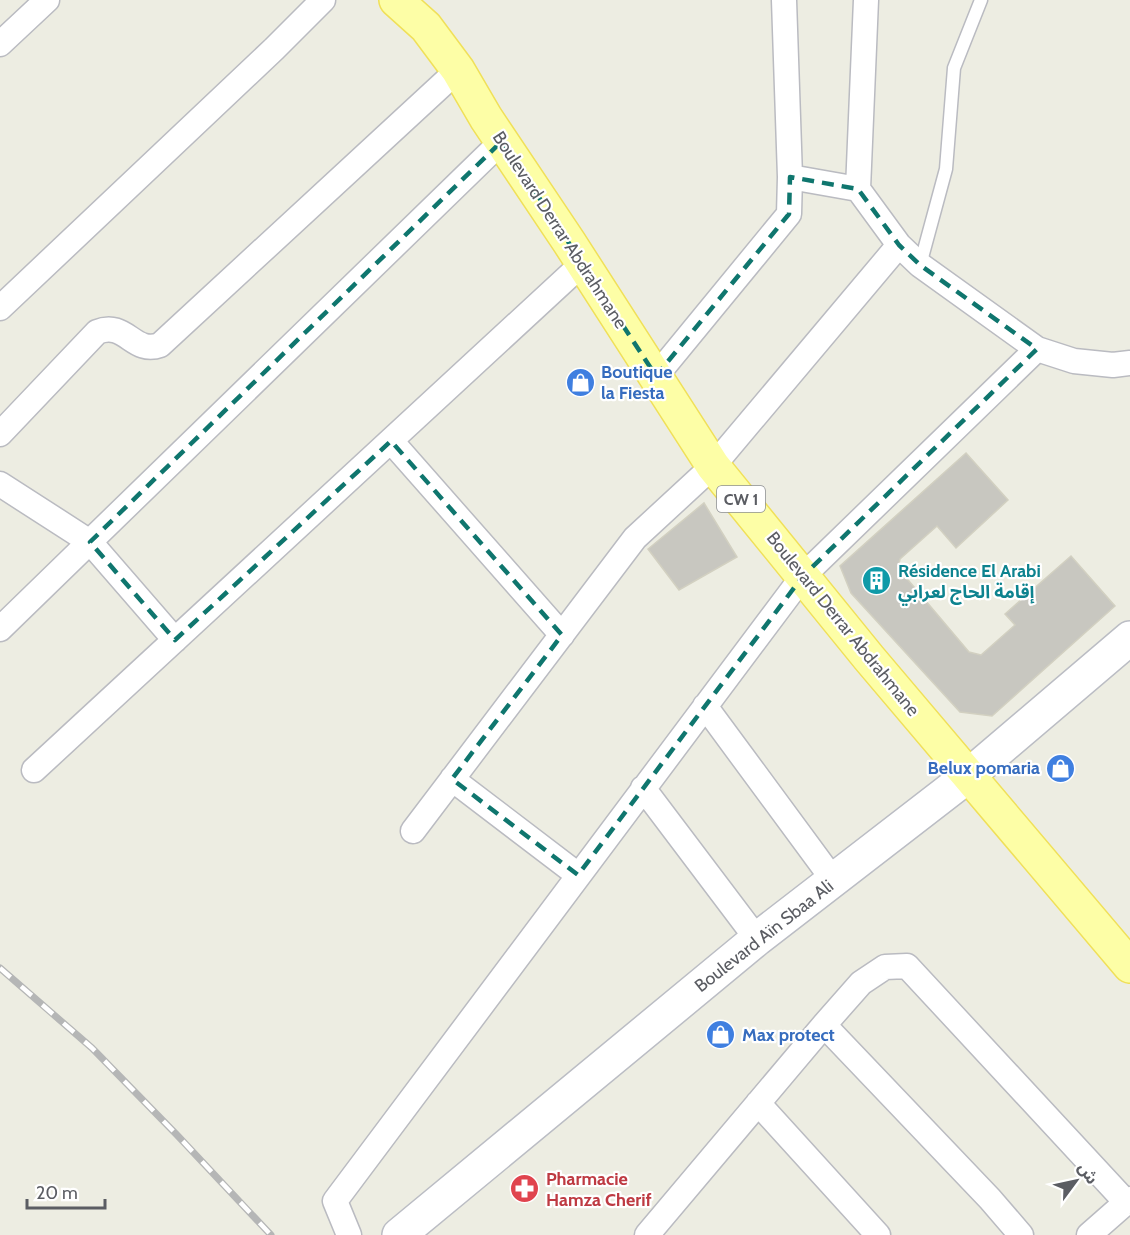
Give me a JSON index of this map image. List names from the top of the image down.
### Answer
{
  "streets": {
    "main road": ["Boulevard Derrar Abdrahmane", "CW 1", "Boulevard Aïn Sbaa Ali"]
  },
  "crossings": [
    ["Boulevard Derrar Abdrahmane", "Boulevard Aïn Sbaa Ali"]
  ],
  "places": {
    "shop": ["Boutique la Fiesta", "Belux pomaria", "Max protect"],
    "building": ["Résidence El Arabi إقامة الحاج لعرابي"],
    "pharmacy": ["Pharmacie Hamza Cherif"]
  },
  "scale_bar": "20 m",
  "north": "top right"
}
